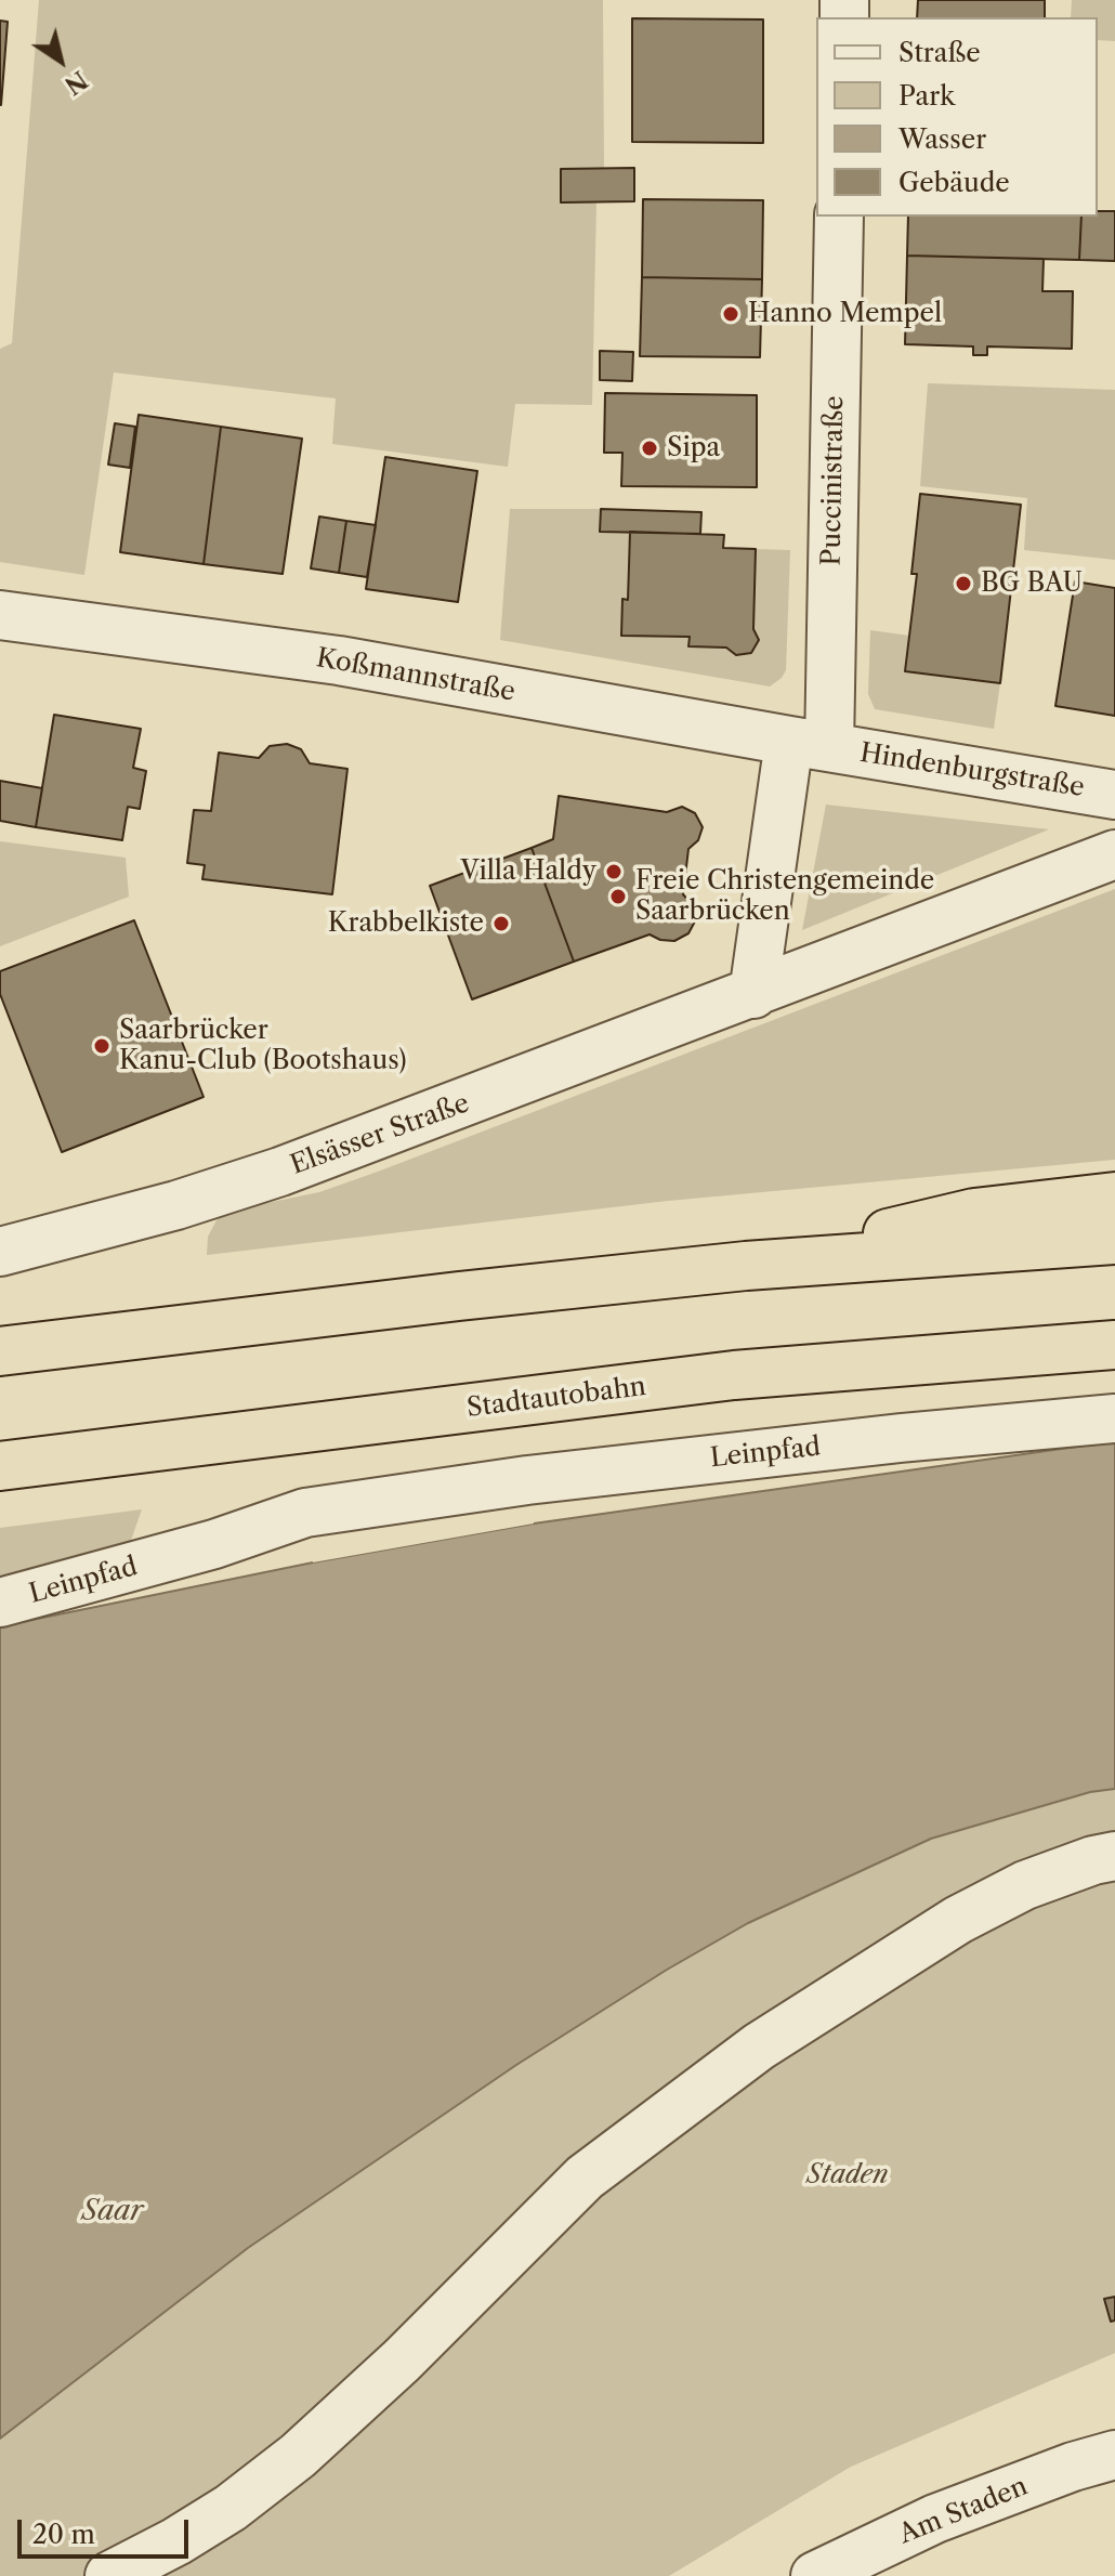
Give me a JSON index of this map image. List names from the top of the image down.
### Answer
{
  "streets": {
    "highway": ["Stadtautobahn"],
    "street": [
      "Puccinistraße",
      "Koßmannstraße",
      "Hindenburgstraße",
      "Elsässer Straße",
      "Leinpfad",
      "Am Staden"
    ]
  },
  "crossings": [
    ["Puccinistraße", "Koßmannstraße"],
    ["Puccinistraße", "Hindenburgstraße"],
    ["Koßmannstraße", "Hindenburgstraße"]
  ],
  "water": ["Saar"],
  "parks": ["Staden"],
  "places": [
    "Hanno Mempel",
    "Sipa",
    "BG BAU",
    "Villa Haldy",
    "Freie Christengemeinde Saarbrücken",
    "Krabbelkiste",
    "Saarbrücker Kanu-Club (Bootshaus)"
  ],
  "legend": [
    "Straße",
    "Park",
    "Wasser",
    "Gebäude"
  ],
  "scale_bar": "20 m",
  "north": "bottom right"
}
